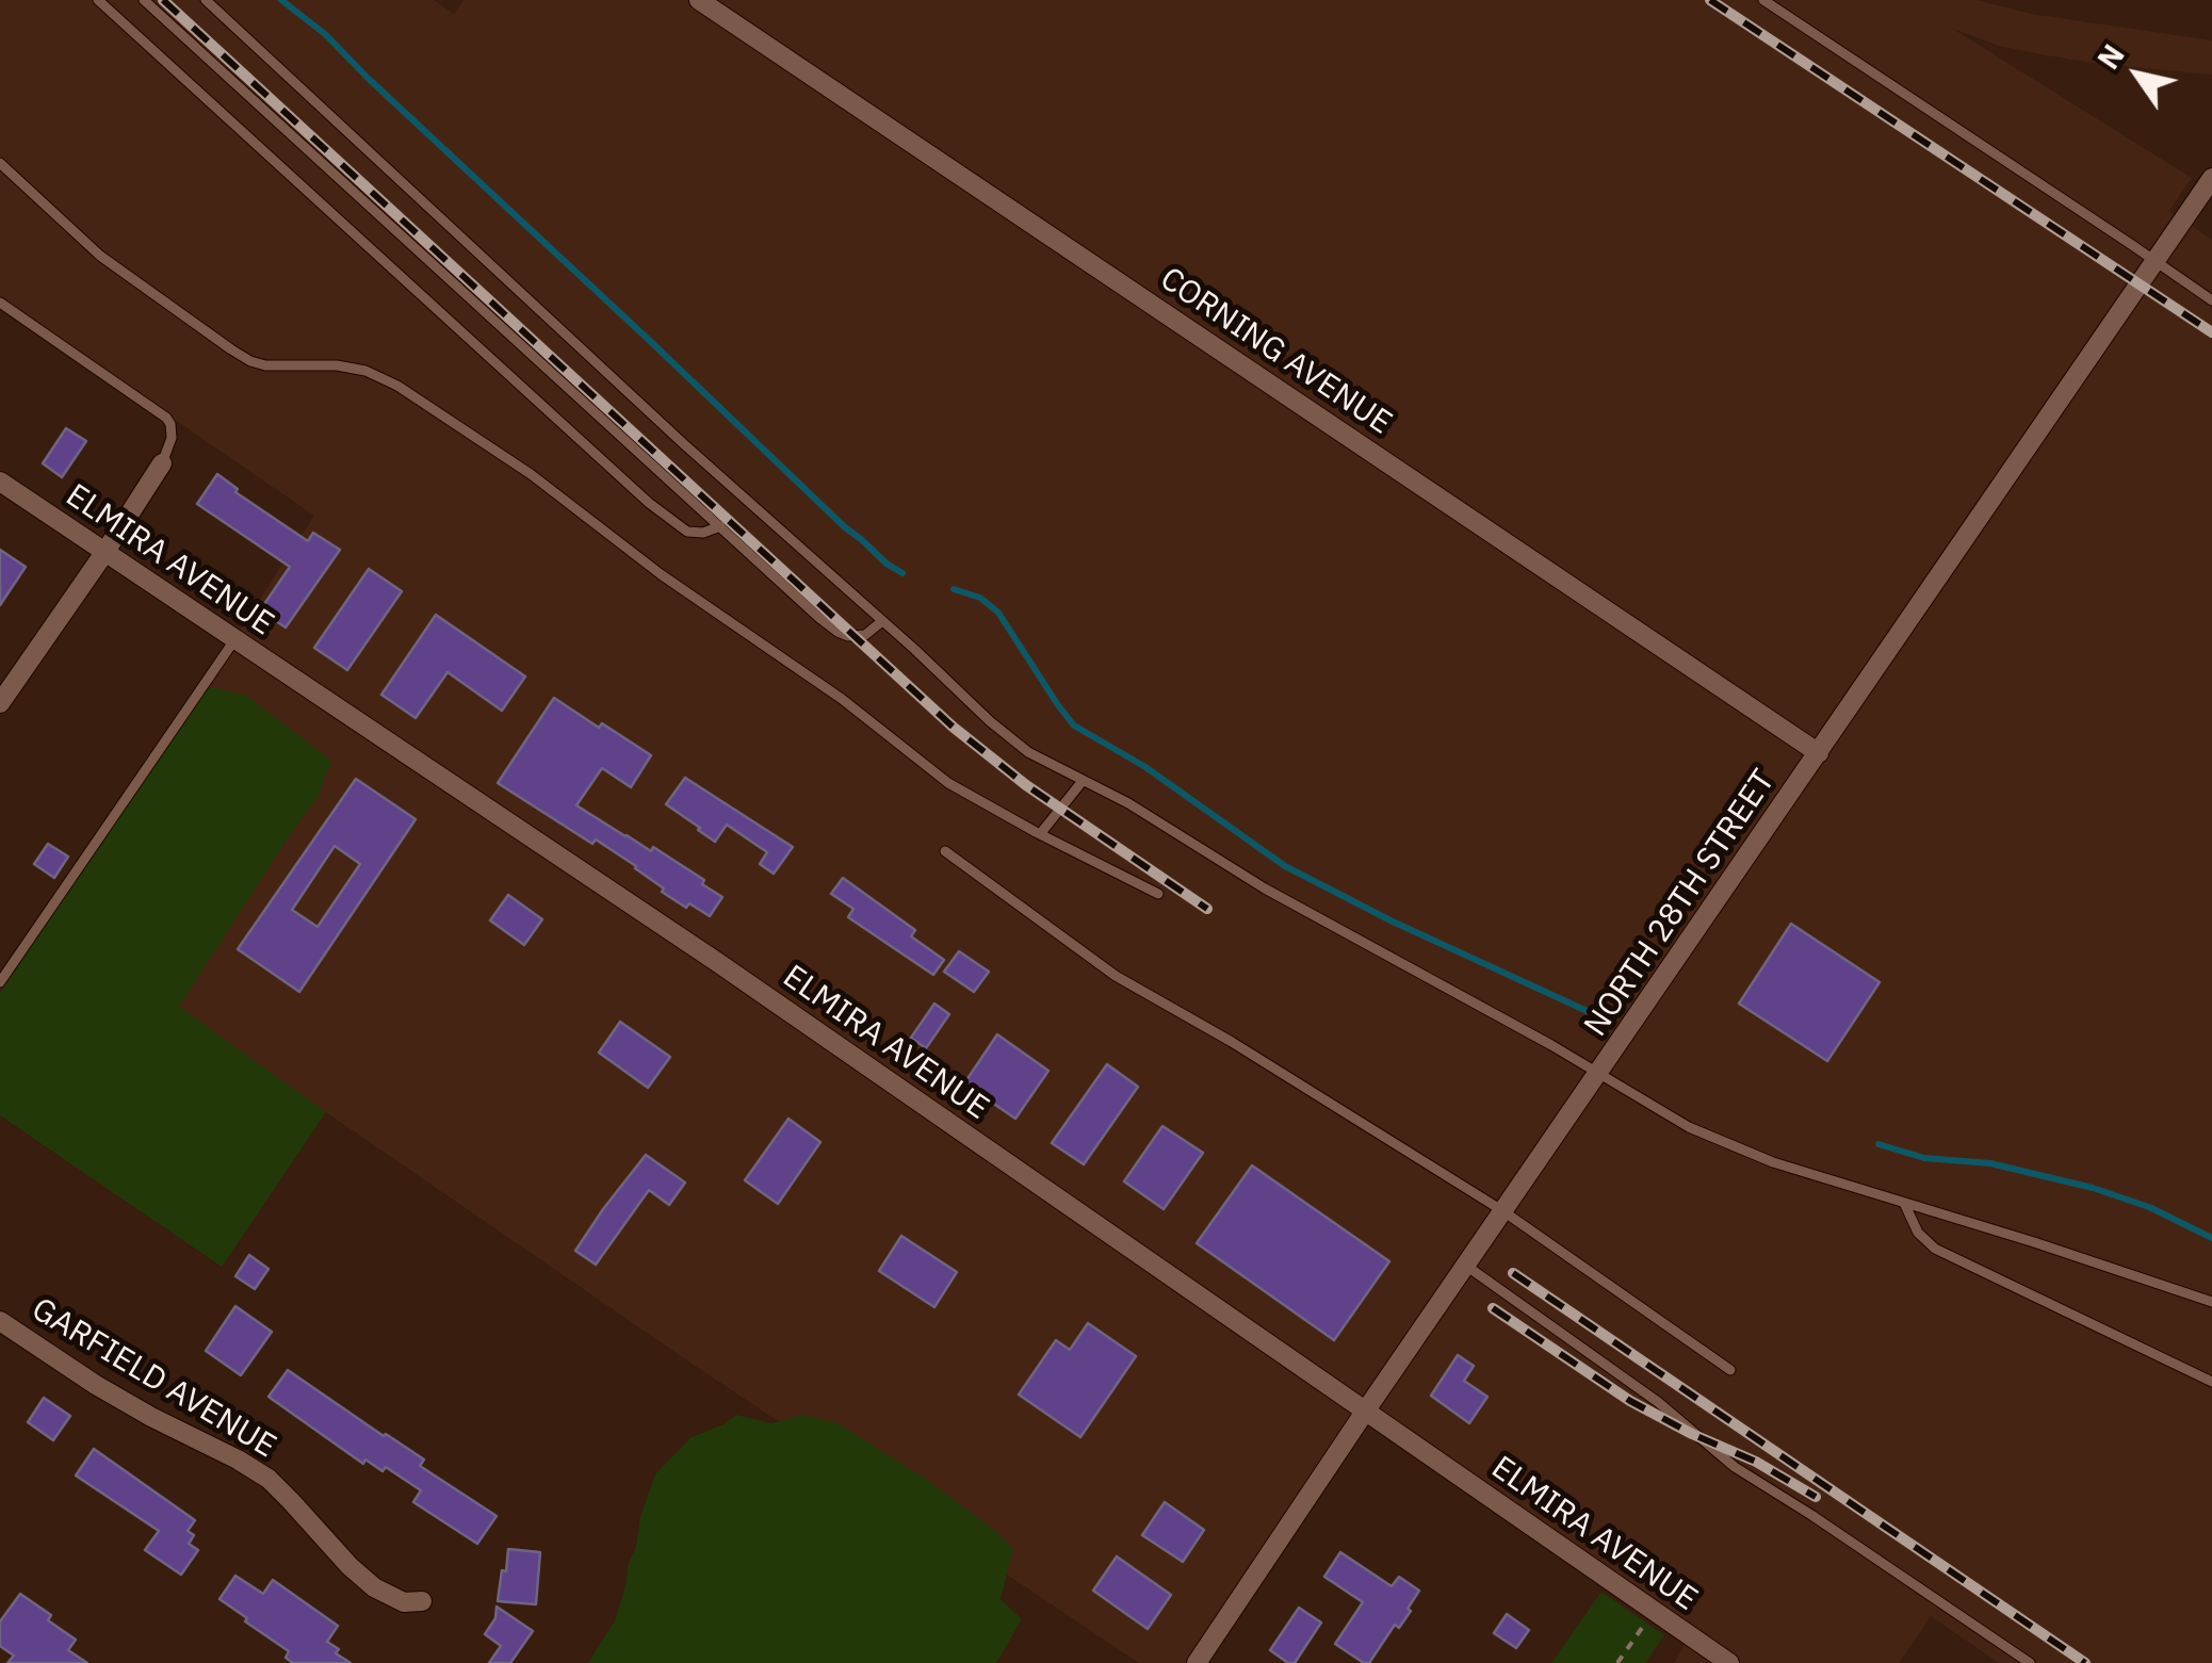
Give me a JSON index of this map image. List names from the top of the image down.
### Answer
{
  "streets": {
    "street": [
      "CORNING AVENUE",
      "ELMIRA AVENUE",
      "NORTH 28TH STREET",
      "GARFIELD AVENUE"
    ]
  },
  "crossings": [
    ["CORNING AVENUE", "NORTH 28TH STREET"],
    ["ELMIRA AVENUE", "NORTH 28TH STREET"]
  ],
  "north": "top left"
}
